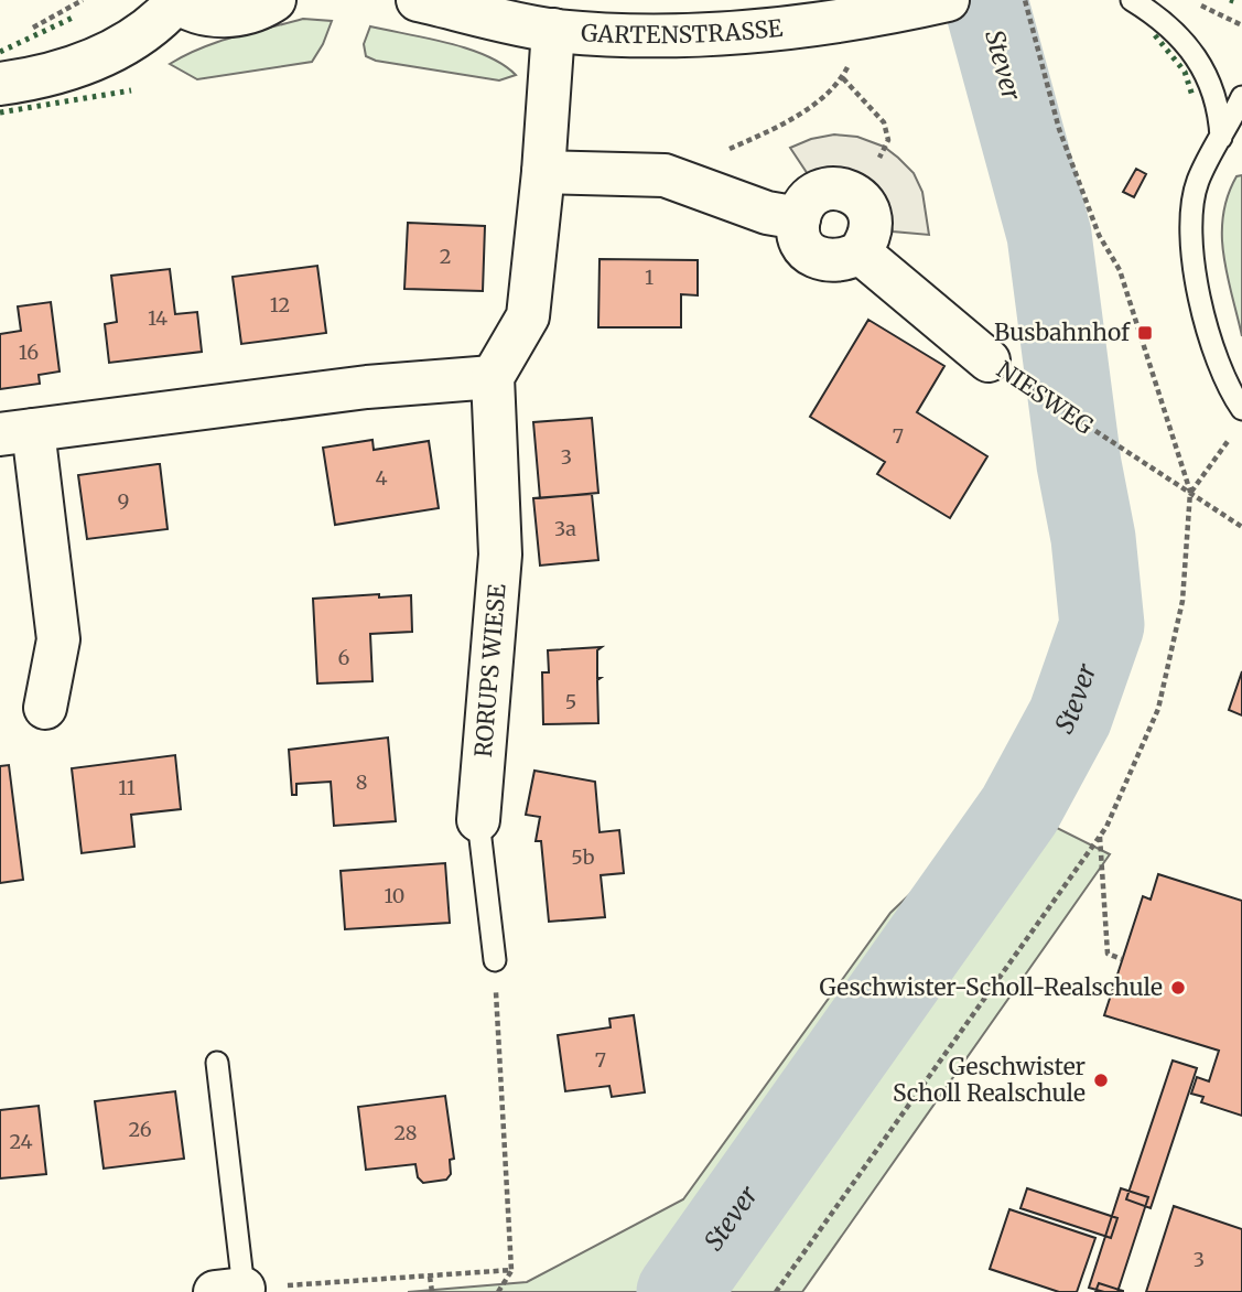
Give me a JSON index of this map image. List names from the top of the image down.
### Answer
{
  "streets": {
    "street": ["GARTENSTRASSE", "NIESWEG", "RORUPS WIESE"]
  },
  "water": ["Stever"],
  "places": {
    "transit": ["Busbahnhof"],
    "other": ["Geschwister-Scholl-Realschule", "Geschwister Scholl Realschule"]
  },
  "house_numbers": [
    "2",
    "1",
    "12",
    "14",
    "16",
    "7",
    "3",
    "4",
    "9",
    "3a",
    "6",
    "5",
    "8",
    "11",
    "5b",
    "10",
    "7",
    "26",
    "28",
    "24",
    "3"
  ]
}
